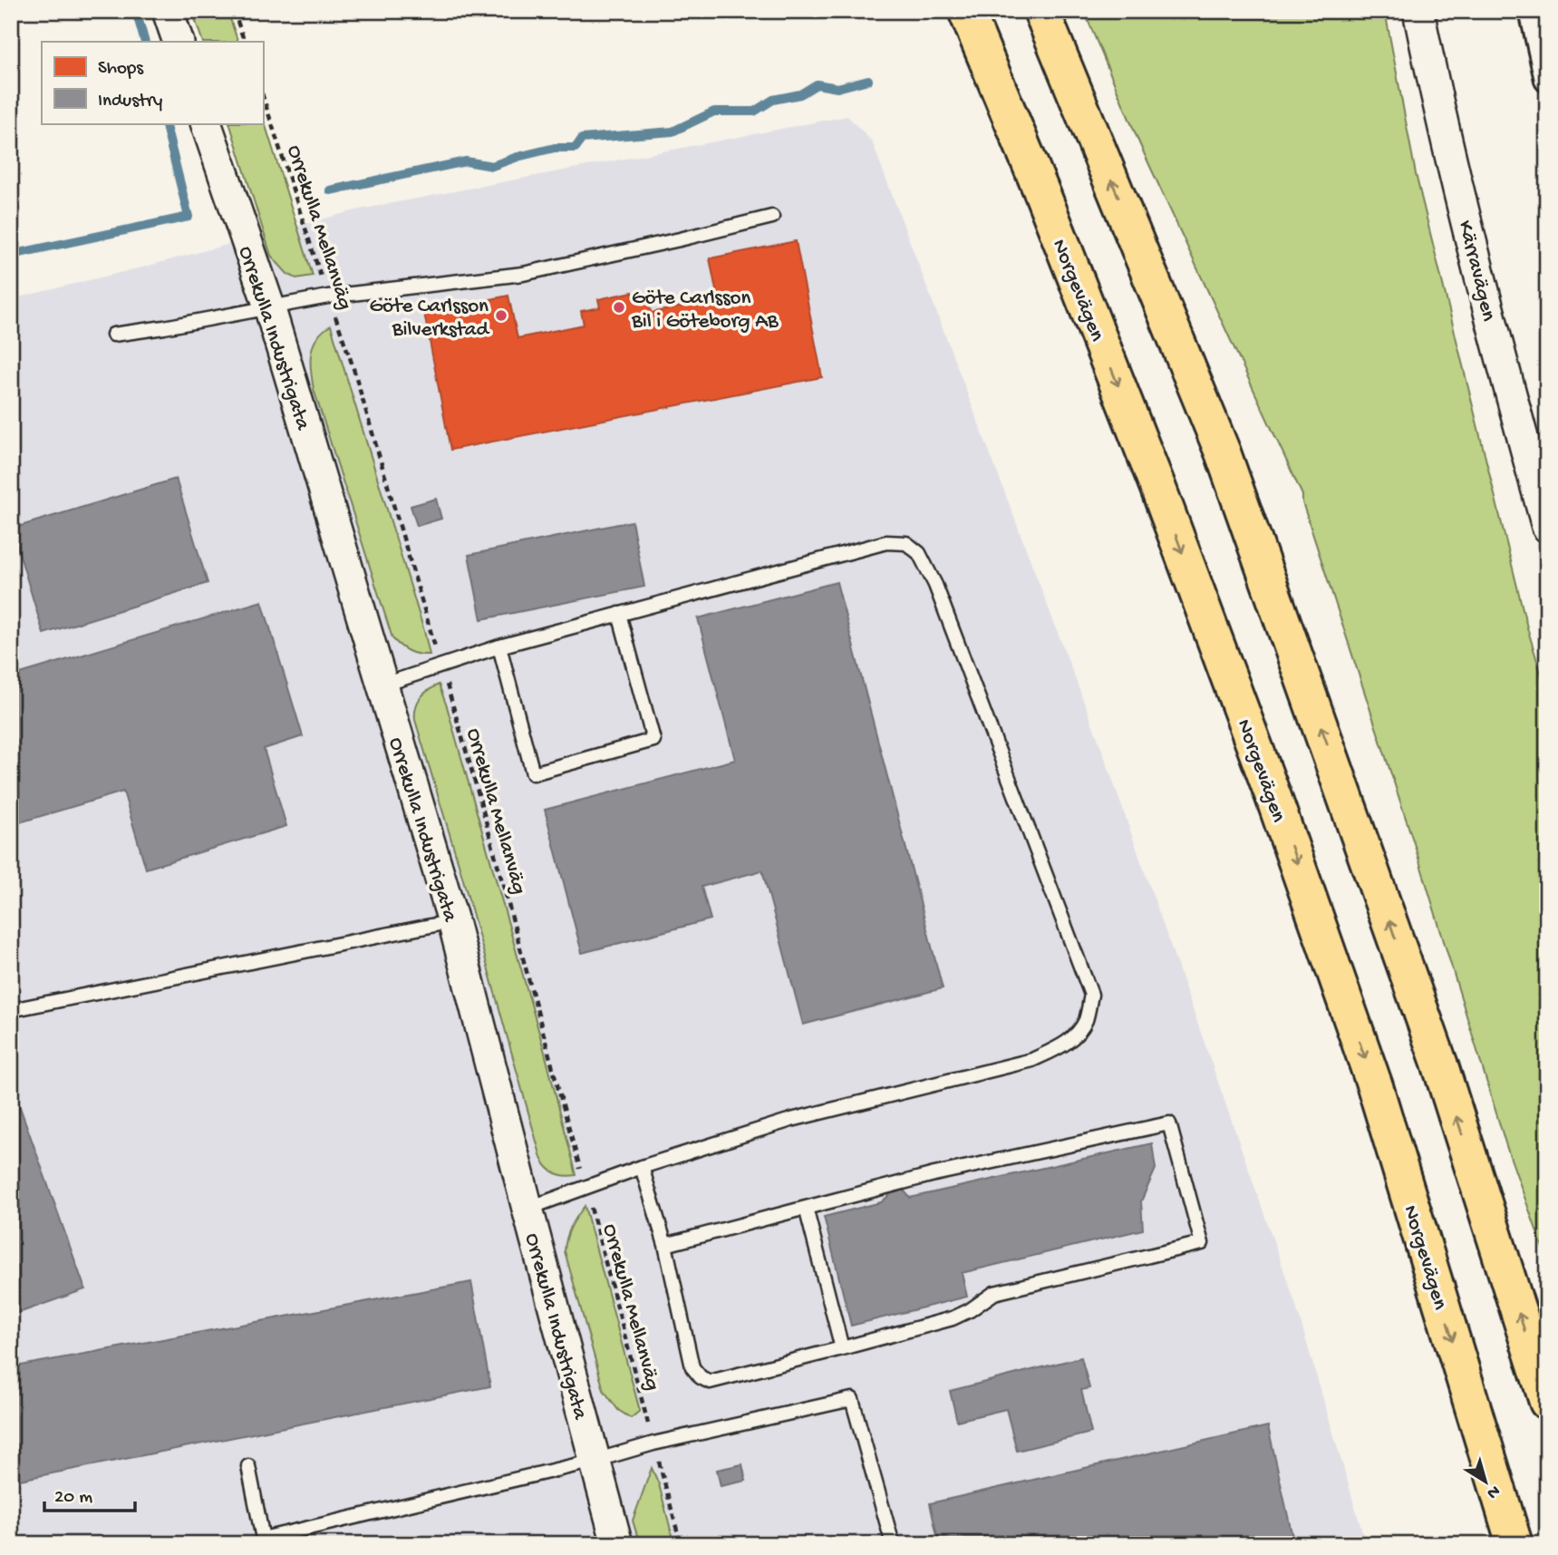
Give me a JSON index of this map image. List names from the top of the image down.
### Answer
{
  "streets": {
    "highway": ["Norgevägen"],
    "street": ["Kärravägen", "Orrekulla Industrigata"],
    "path": ["Orrekulla Mellanväg"]
  },
  "places": ["Göte Carlsson Bil i Göteborg AB", "Göte Carlsson Bilverkstad"],
  "legend": ["Shops", "Industry"],
  "scale_bar": "20 m",
  "north": "bottom right"
}
